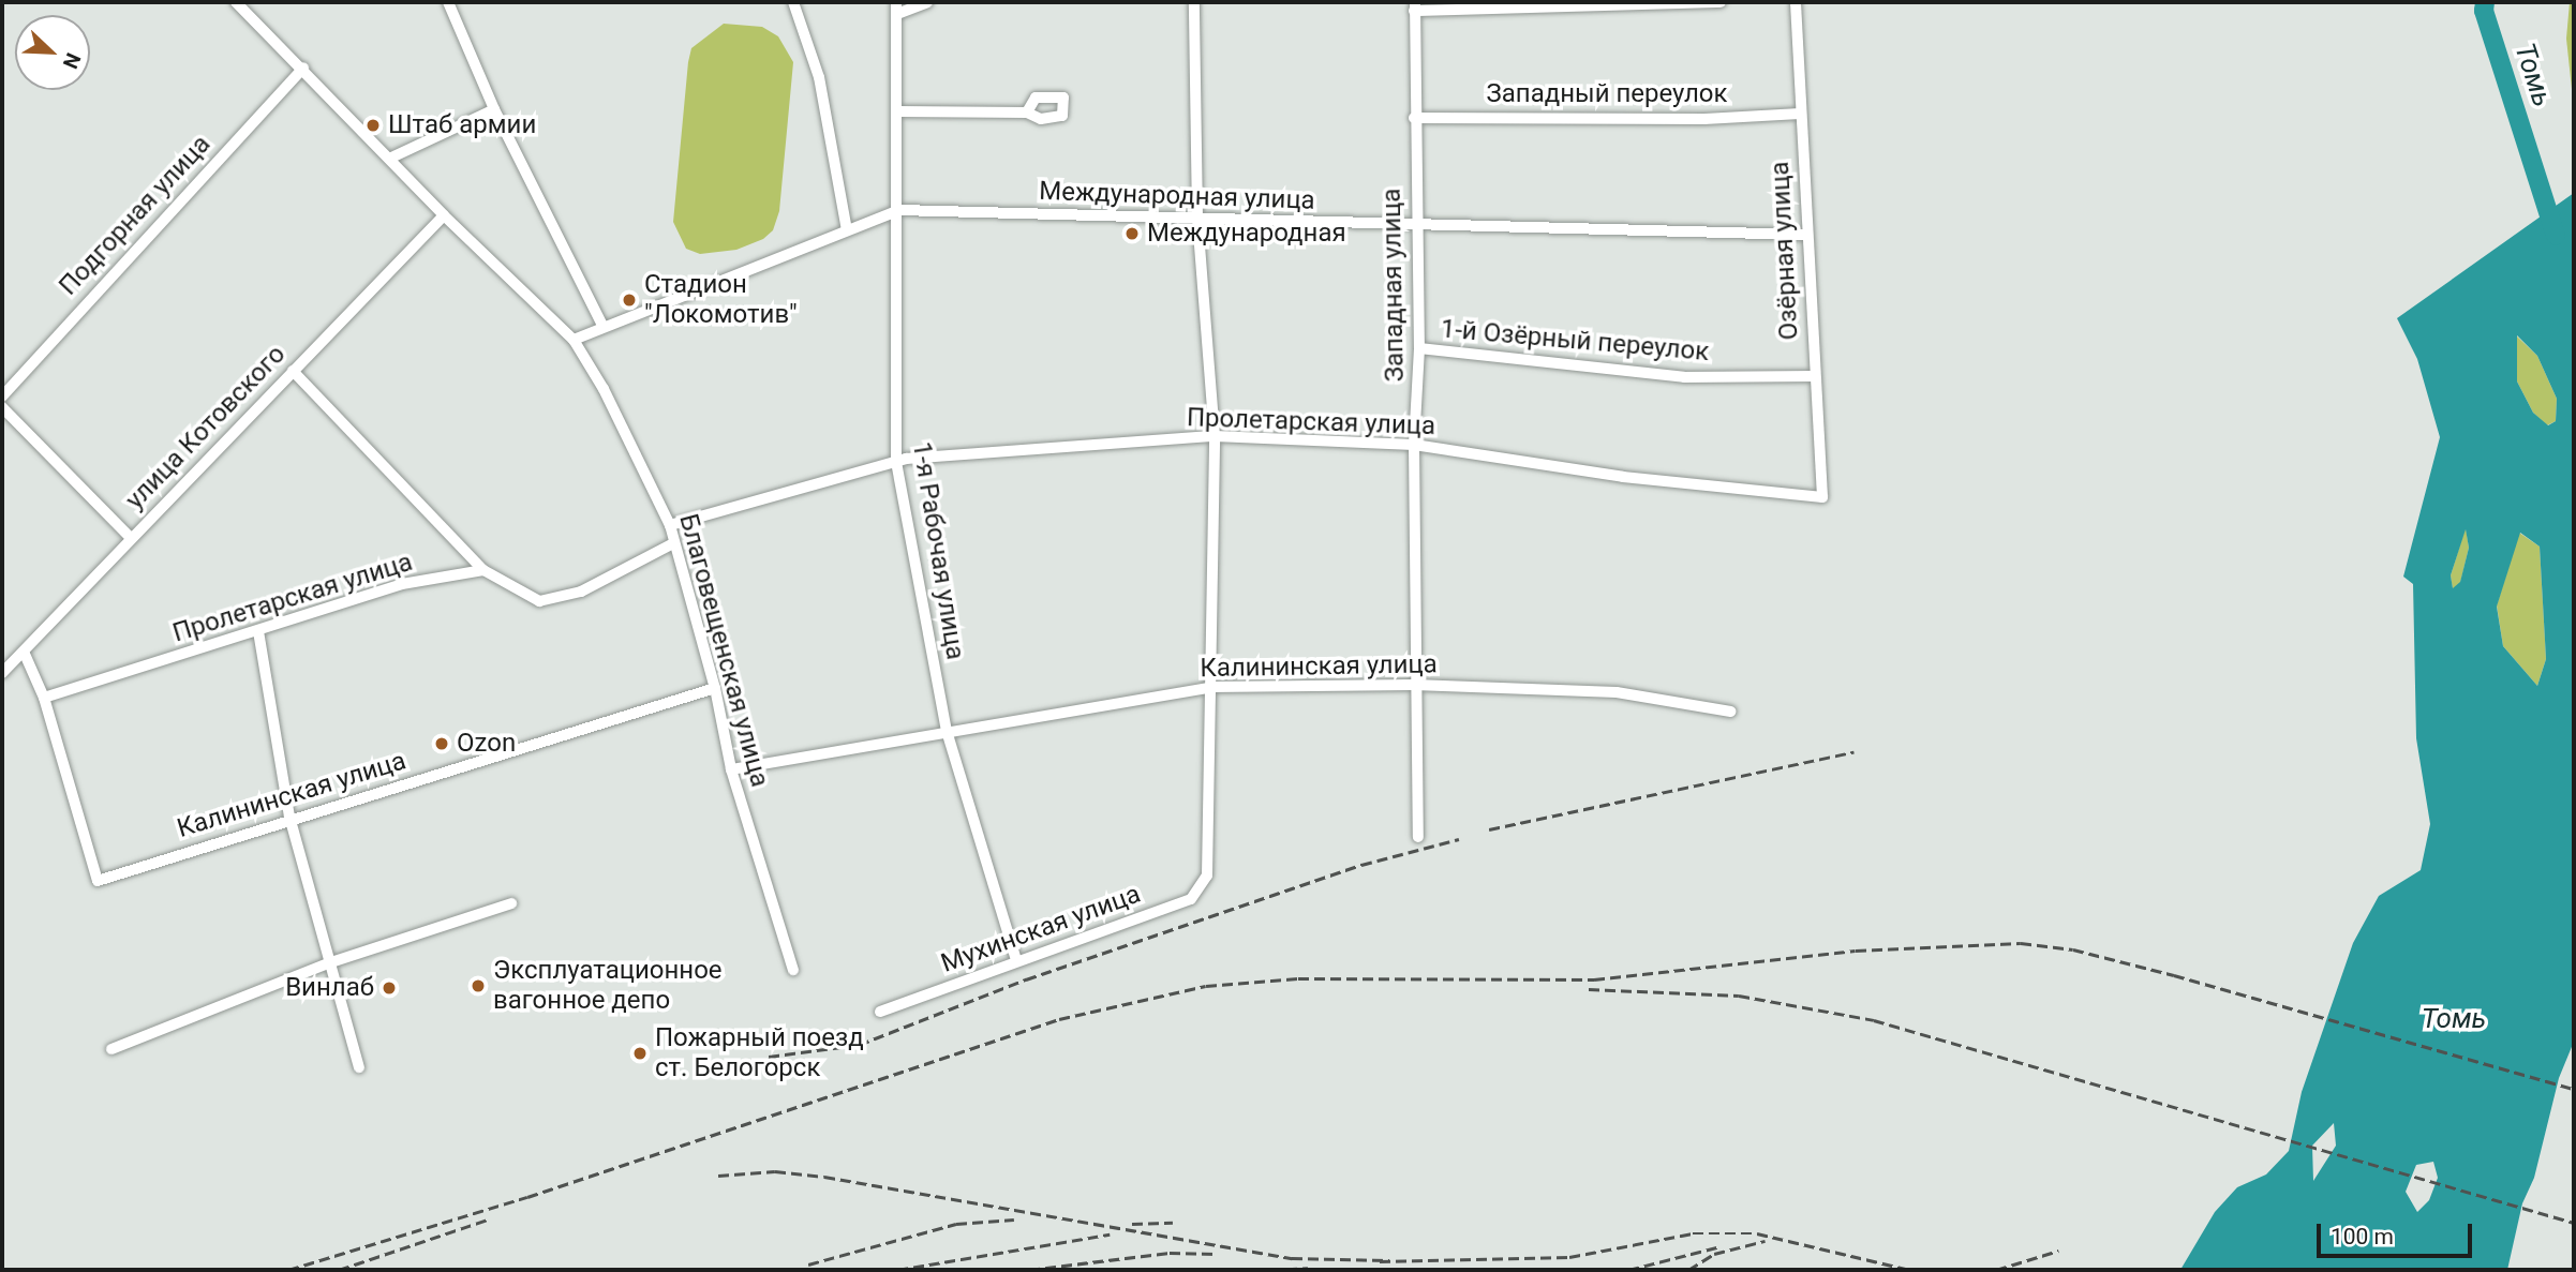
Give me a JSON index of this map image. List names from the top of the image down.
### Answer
{
  "streets": {
    "street": [
      "Западный переулок",
      "Международная улица",
      "Подгорная улица",
      "Озёрная улица",
      "Западная улица",
      "1-й Озёрный переулок",
      "Пролетарская улица",
      "улица Котовского",
      "1-я Рабочая улица",
      "Благовещенская улица",
      "Калининская улица",
      "Мухинская улица"
    ]
  },
  "crossings": [
    ["Западный переулок", "Озёрная улица"],
    ["Западный переулок", "Западная улица"],
    ["Международная улица", "Озёрная улица"],
    ["Международная улица", "Западная улица"],
    ["Международная улица", "1-я Рабочая улица"],
    ["Международная улица", "Благовещенская улица"],
    ["Подгорная улица", "Благовещенская улица"],
    ["Озёрная улица", "1-й Озёрный переулок"],
    ["Озёрная улица", "Пролетарская улица"],
    ["Западная улица", "1-й Озёрный переулок"],
    ["Западная улица", "Пролетарская улица"],
    ["Западная улица", "Калининская улица"],
    ["Пролетарская улица", "1-я Рабочая улица"],
    ["Пролетарская улица", "Благовещенская улица"],
    ["Пролетарская улица", "Калининская улица"],
    ["улица Котовского", "Благовещенская улица"],
    ["1-я Рабочая улица", "Калининская улица"],
    ["1-я Рабочая улица", "Мухинская улица"],
    ["Благовещенская улица", "Калининская улица"],
    ["Калининская улица", "Мухинская улица"]
  ],
  "water": ["Томь"],
  "places": [
    "Штаб армии",
    "Международная",
    "Стадион \"Локомотив\"",
    "Ozon",
    "Эксплуатационное вагонное депо",
    "Винлаб",
    "Пожарный поезд ст. Белогорск"
  ],
  "scale_bar": "100 m",
  "north": "bottom right"
}
